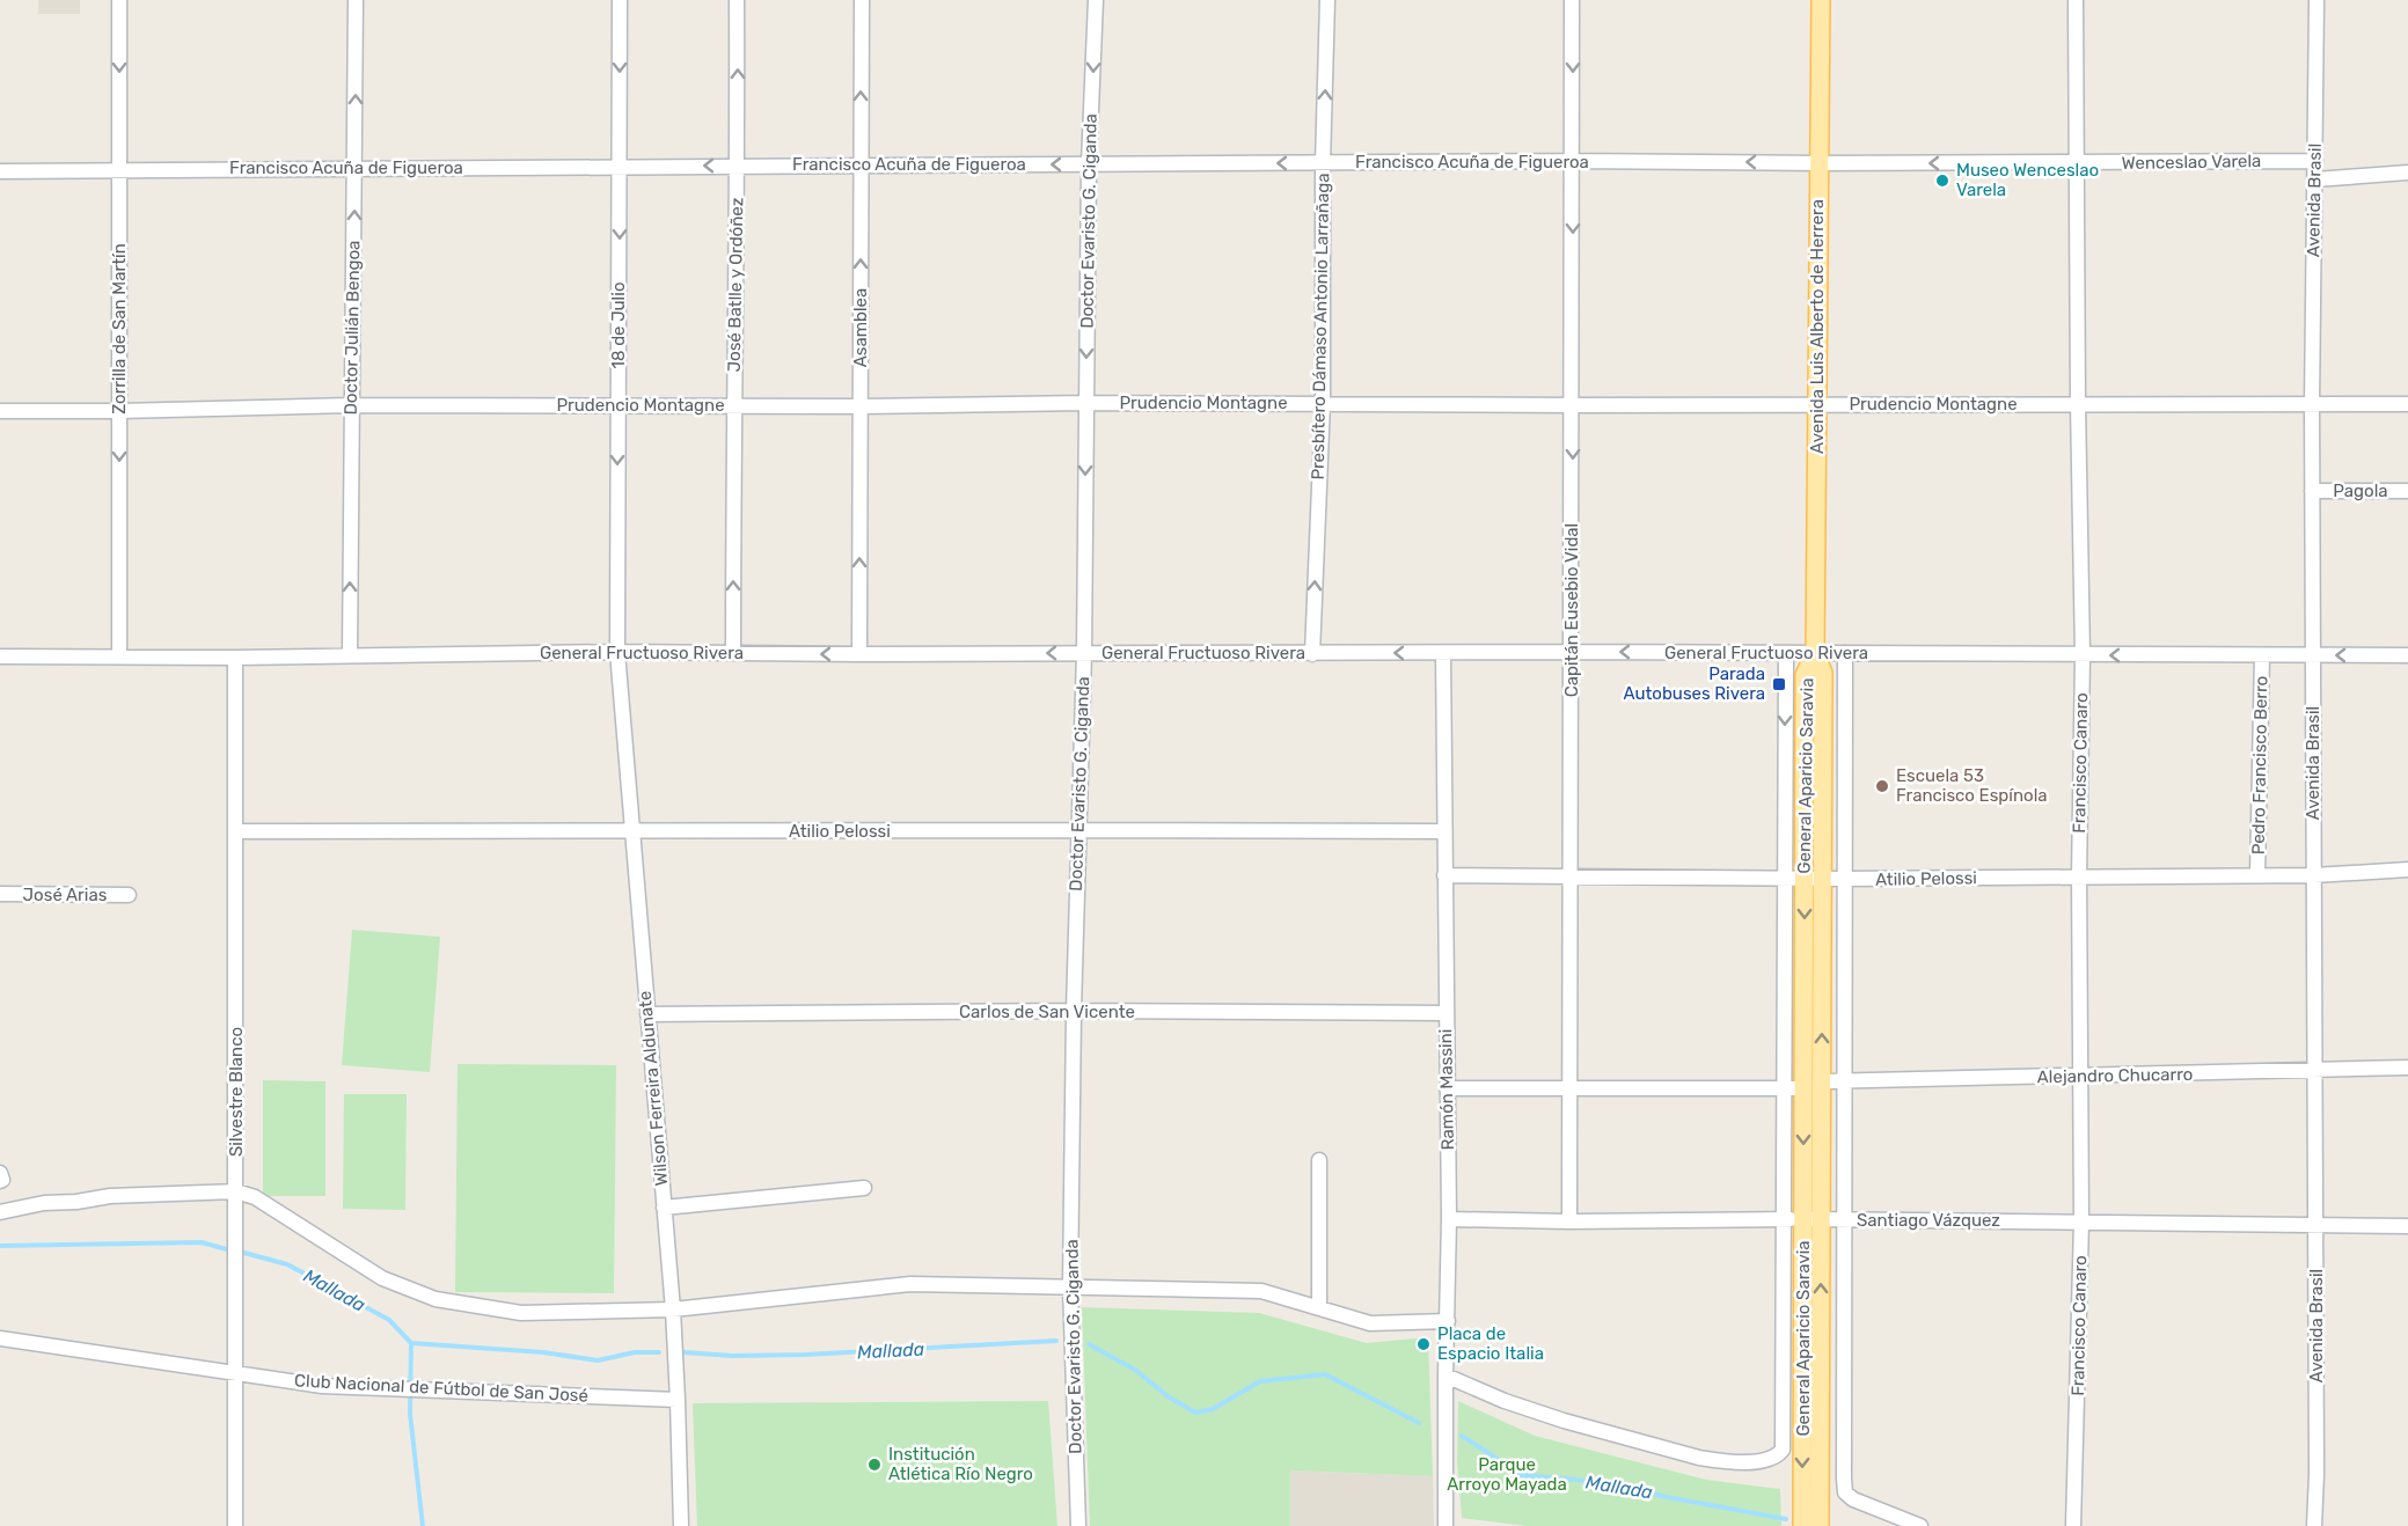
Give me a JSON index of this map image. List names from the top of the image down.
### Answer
{
  "streets": {
    "main road": ["Avenida Luis Alberto de Herrera", "General Aparicio Saravia"],
    "street": [
      "Francisco Acuña de Figueroa",
      "Wenceslao Varela",
      "Avenida Brasil",
      "Doctor Evaristo G. Ciganda",
      "José Batlle y Ordóñez",
      "18 de Julio",
      "Presbítero Dámaso Antonio Larrañaga",
      "Doctor Julián Bengoa",
      "Asamblea",
      "Zorrilla de San Martín",
      "Prudencio Montagne",
      "Pagola",
      "Capitán Eusebio Vidal",
      "General Fructuoso Rivera",
      "Francisco Canaro",
      "Pedro Francisco Berro",
      "Atilio Pelossi",
      "José Arias",
      "Carlos de San Vicente",
      "Alejandro Chucarro",
      "Wilson Ferreira Aldunate",
      "Ramón Massini",
      "Silvestre Blanco",
      "Santiago Vázquez",
      "Club Nacional de Fútbol de San José"
    ]
  },
  "crossings": [
    ["Francisco Acuña de Figueroa", "Wenceslao Varela"],
    ["Francisco Acuña de Figueroa", "Doctor Evaristo G. Ciganda"],
    ["Francisco Acuña de Figueroa", "José Batlle y Ordóñez"],
    ["Francisco Acuña de Figueroa", "18 de Julio"],
    ["Francisco Acuña de Figueroa", "Presbítero Dámaso Antonio Larrañaga"],
    ["Francisco Acuña de Figueroa", "Avenida Luis Alberto de Herrera"],
    ["Francisco Acuña de Figueroa", "Doctor Julián Bengoa"],
    ["Francisco Acuña de Figueroa", "Asamblea"],
    ["Francisco Acuña de Figueroa", "Zorrilla de San Martín"],
    ["Francisco Acuña de Figueroa", "Capitán Eusebio Vidal"],
    ["Wenceslao Varela", "Avenida Brasil"],
    ["Wenceslao Varela", "Avenida Luis Alberto de Herrera"],
    ["Wenceslao Varela", "Francisco Canaro"],
    ["Avenida Brasil", "Prudencio Montagne"],
    ["Avenida Brasil", "Pagola"],
    ["Avenida Brasil", "General Fructuoso Rivera"],
    ["Avenida Brasil", "Atilio Pelossi"],
    ["Avenida Brasil", "Alejandro Chucarro"],
    ["Avenida Brasil", "Santiago Vázquez"],
    ["Doctor Evaristo G. Ciganda", "Prudencio Montagne"],
    ["Doctor Evaristo G. Ciganda", "General Fructuoso Rivera"],
    ["Doctor Evaristo G. Ciganda", "Atilio Pelossi"],
    ["Doctor Evaristo G. Ciganda", "Carlos de San Vicente"],
    ["José Batlle y Ordóñez", "Prudencio Montagne"],
    ["José Batlle y Ordóñez", "General Fructuoso Rivera"],
    ["18 de Julio", "Prudencio Montagne"],
    ["18 de Julio", "General Fructuoso Rivera"],
    ["18 de Julio", "Wilson Ferreira Aldunate"],
    ["Presbítero Dámaso Antonio Larrañaga", "Prudencio Montagne"],
    ["Presbítero Dámaso Antonio Larrañaga", "General Fructuoso Rivera"],
    ["Avenida Luis Alberto de Herrera", "Prudencio Montagne"],
    ["Avenida Luis Alberto de Herrera", "General Fructuoso Rivera"],
    ["Avenida Luis Alberto de Herrera", "General Aparicio Saravia"],
    ["Doctor Julián Bengoa", "Prudencio Montagne"],
    ["Doctor Julián Bengoa", "General Fructuoso Rivera"],
    ["Asamblea", "Prudencio Montagne"],
    ["Asamblea", "General Fructuoso Rivera"],
    ["Zorrilla de San Martín", "Prudencio Montagne"],
    ["Zorrilla de San Martín", "General Fructuoso Rivera"],
    ["Prudencio Montagne", "Capitán Eusebio Vidal"],
    ["Prudencio Montagne", "Francisco Canaro"],
    ["Capitán Eusebio Vidal", "General Fructuoso Rivera"],
    ["Capitán Eusebio Vidal", "Atilio Pelossi"],
    ["Capitán Eusebio Vidal", "Santiago Vázquez"],
    ["General Fructuoso Rivera", "Francisco Canaro"],
    ["General Fructuoso Rivera", "Pedro Francisco Berro"],
    ["General Fructuoso Rivera", "General Aparicio Saravia"],
    ["General Fructuoso Rivera", "Wilson Ferreira Aldunate"],
    ["General Fructuoso Rivera", "Ramón Massini"],
    ["General Fructuoso Rivera", "Silvestre Blanco"],
    ["Francisco Canaro", "Atilio Pelossi"],
    ["Francisco Canaro", "Alejandro Chucarro"],
    ["Francisco Canaro", "Santiago Vázquez"],
    ["Pedro Francisco Berro", "Atilio Pelossi"],
    ["General Aparicio Saravia", "Atilio Pelossi"],
    ["General Aparicio Saravia", "Alejandro Chucarro"],
    ["General Aparicio Saravia", "Ramón Massini"],
    ["General Aparicio Saravia", "Santiago Vázquez"],
    ["Atilio Pelossi", "Wilson Ferreira Aldunate"],
    ["Atilio Pelossi", "Ramón Massini"],
    ["Atilio Pelossi", "Silvestre Blanco"],
    ["Carlos de San Vicente", "Wilson Ferreira Aldunate"],
    ["Carlos de San Vicente", "Ramón Massini"],
    ["Wilson Ferreira Aldunate", "Club Nacional de Fútbol de San José"],
    ["Ramón Massini", "Santiago Vázquez"],
    ["Silvestre Blanco", "Club Nacional de Fútbol de San José"]
  ],
  "one_way": [
    "Francisco Acuña de Figueroa",
    "Wenceslao Varela",
    "Doctor Evaristo G. Ciganda",
    "José Batlle y Ordóñez",
    "18 de Julio",
    "Presbítero Dámaso Antonio Larrañaga",
    "Doctor Julián Bengoa",
    "Asamblea",
    "Zorrilla de San Martín",
    "Capitán Eusebio Vidal",
    "General Fructuoso Rivera"
  ],
  "water": ["Mallada"],
  "parks": ["Parque Arroyo Mayada"],
  "places": {
    "other": [
      "Museo Wenceslao Varela",
      "Escuela 53 Francisco Espínola",
      "Placa de Espacio Italia",
      "Institución Atlética Río Negro"
    ],
    "transit": ["Parada Autobuses Rivera"]
  }
}
